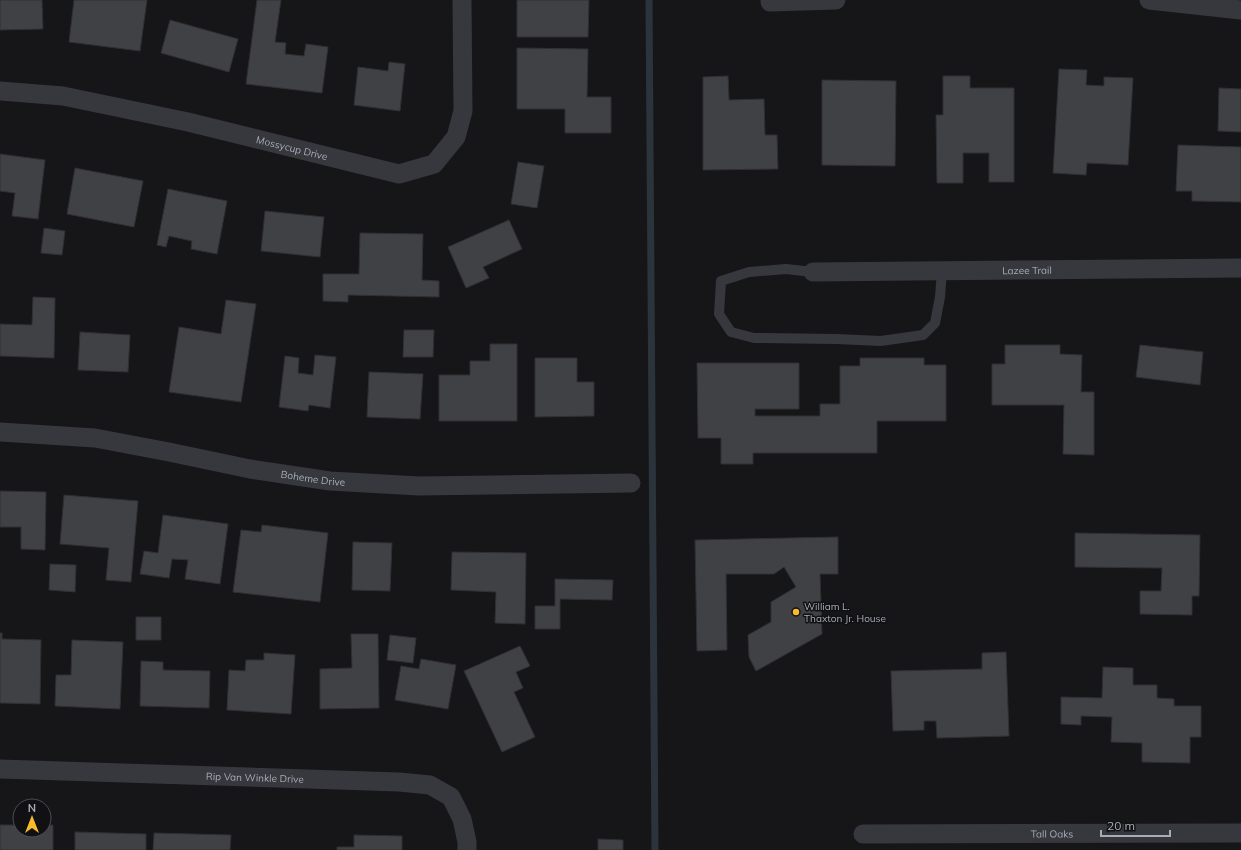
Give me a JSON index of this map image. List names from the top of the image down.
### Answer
{
  "streets": {
    "street": [
      "Mossycup Drive",
      "Lazee Trail",
      "Boheme Drive",
      "Rip Van Winkle Drive",
      "Tall Oaks"
    ]
  },
  "places": ["William L. Thaxton Jr. House"],
  "scale_bar": "20 m",
  "north": "top"
}
